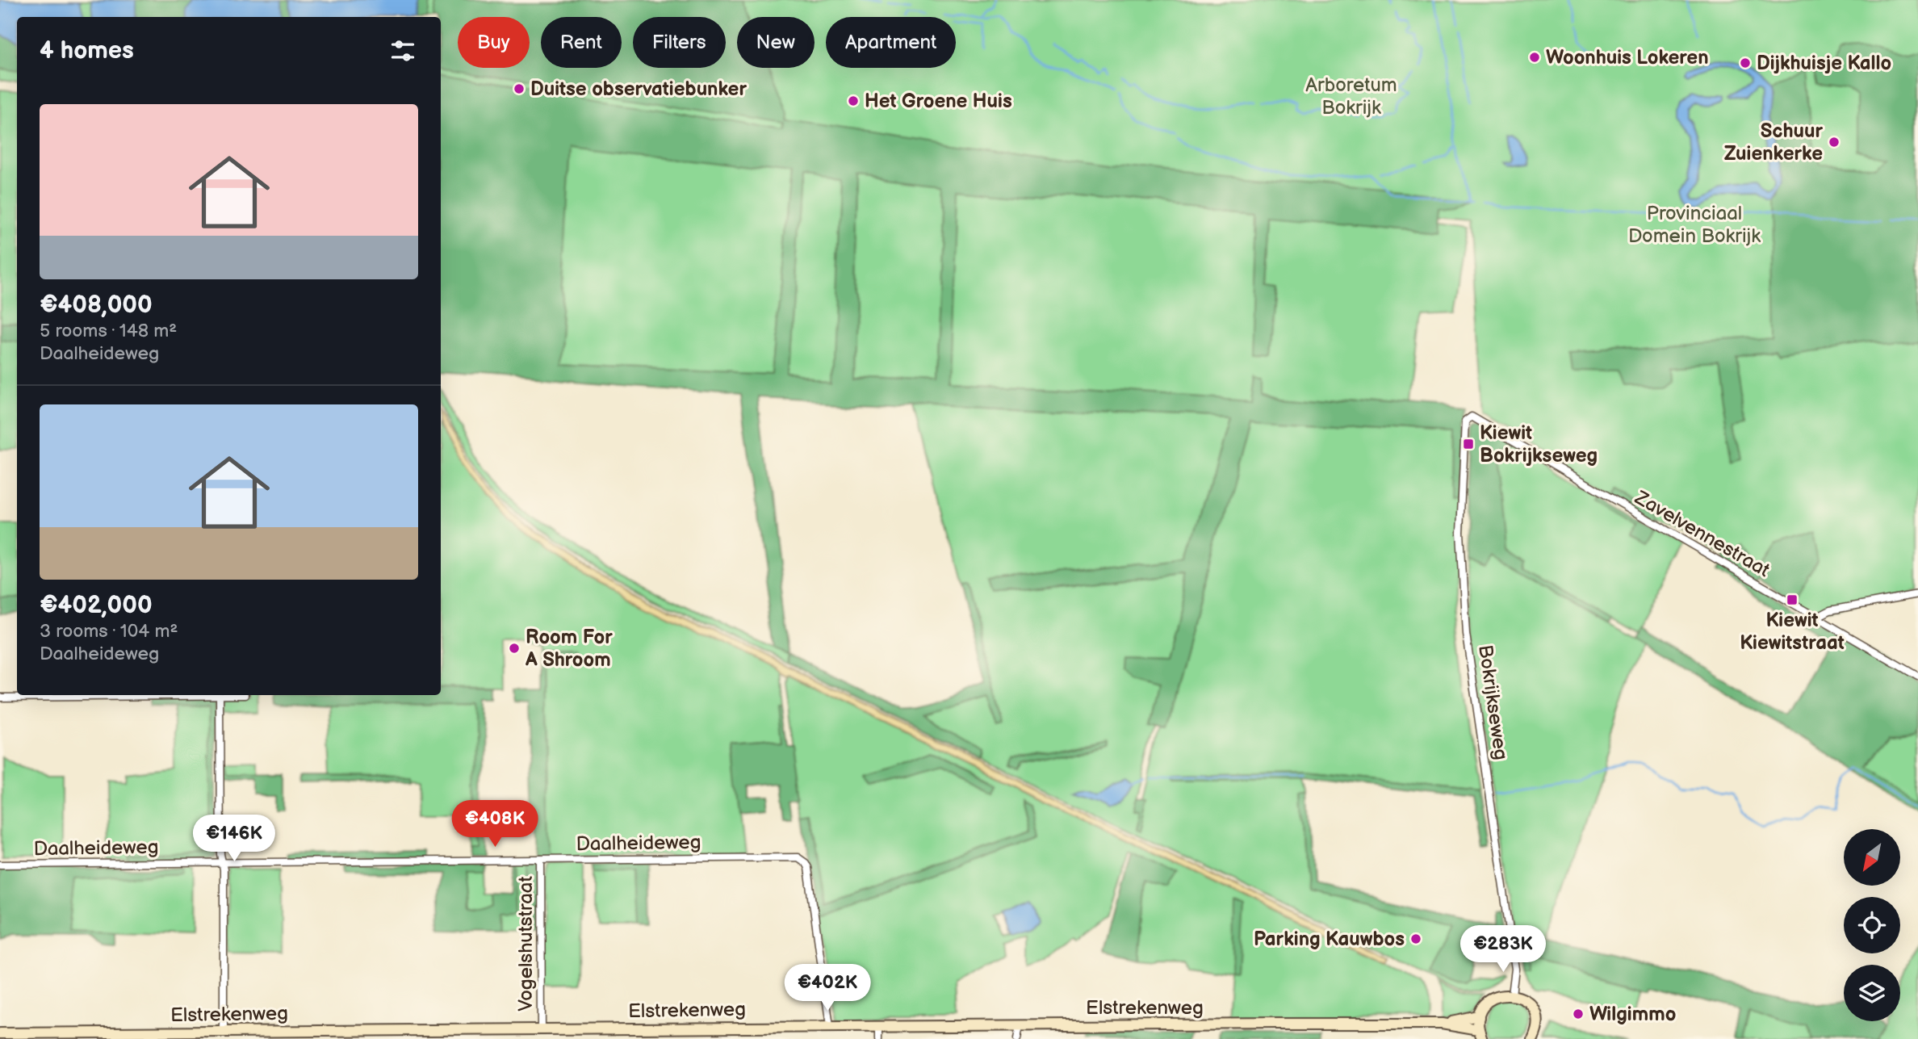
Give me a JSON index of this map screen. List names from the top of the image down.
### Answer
{
  "streets": {
    "street": [
      "Zavelvennestraat",
      "Bokrijkseweg",
      "Daalheideweg",
      "Vogelshutstraat",
      "Elstrekenweg"
    ]
  },
  "crossings": [
    ["Zavelvennestraat", "Bokrijkseweg"],
    ["Daalheideweg", "Vogelshutstraat"],
    ["Daalheideweg", "Elstrekenweg"],
    ["Vogelshutstraat", "Elstrekenweg"]
  ],
  "parks": ["Arboretum Bokrijk", "Provinciaal Domein Bokrijk"],
  "places": {
    "other": [
      "Woonhuis Lokeren",
      "Dijkhuisje Kallo",
      "Duitse observatiebunker",
      "Het Groene Huis",
      "Schuur Zuienkerke",
      "Room For A Shroom",
      "Parking Kauwbos",
      "Wilgimmo"
    ],
    "transit": ["Kiewit Bokrijkseweg", "Kiewit Kiewitstraat"]
  },
  "north": "bottom left",
  "page": {
    "chip": [
      "Buy",
      "Rent",
      "Filters",
      "New",
      "Apartment"
    ],
    "heading": "4 homes",
    "list": [
      {
        "name": "€408,000",
        "note": "5 rooms · 148 m² · Daalheideweg"
      },
      {
        "name": "€402,000",
        "note": "3 rooms · 104 m² · Daalheideweg"
      }
    ],
    "price": [
      "€408K",
      "€146K",
      "€283K",
      "€402K"
    ]
  }
}
